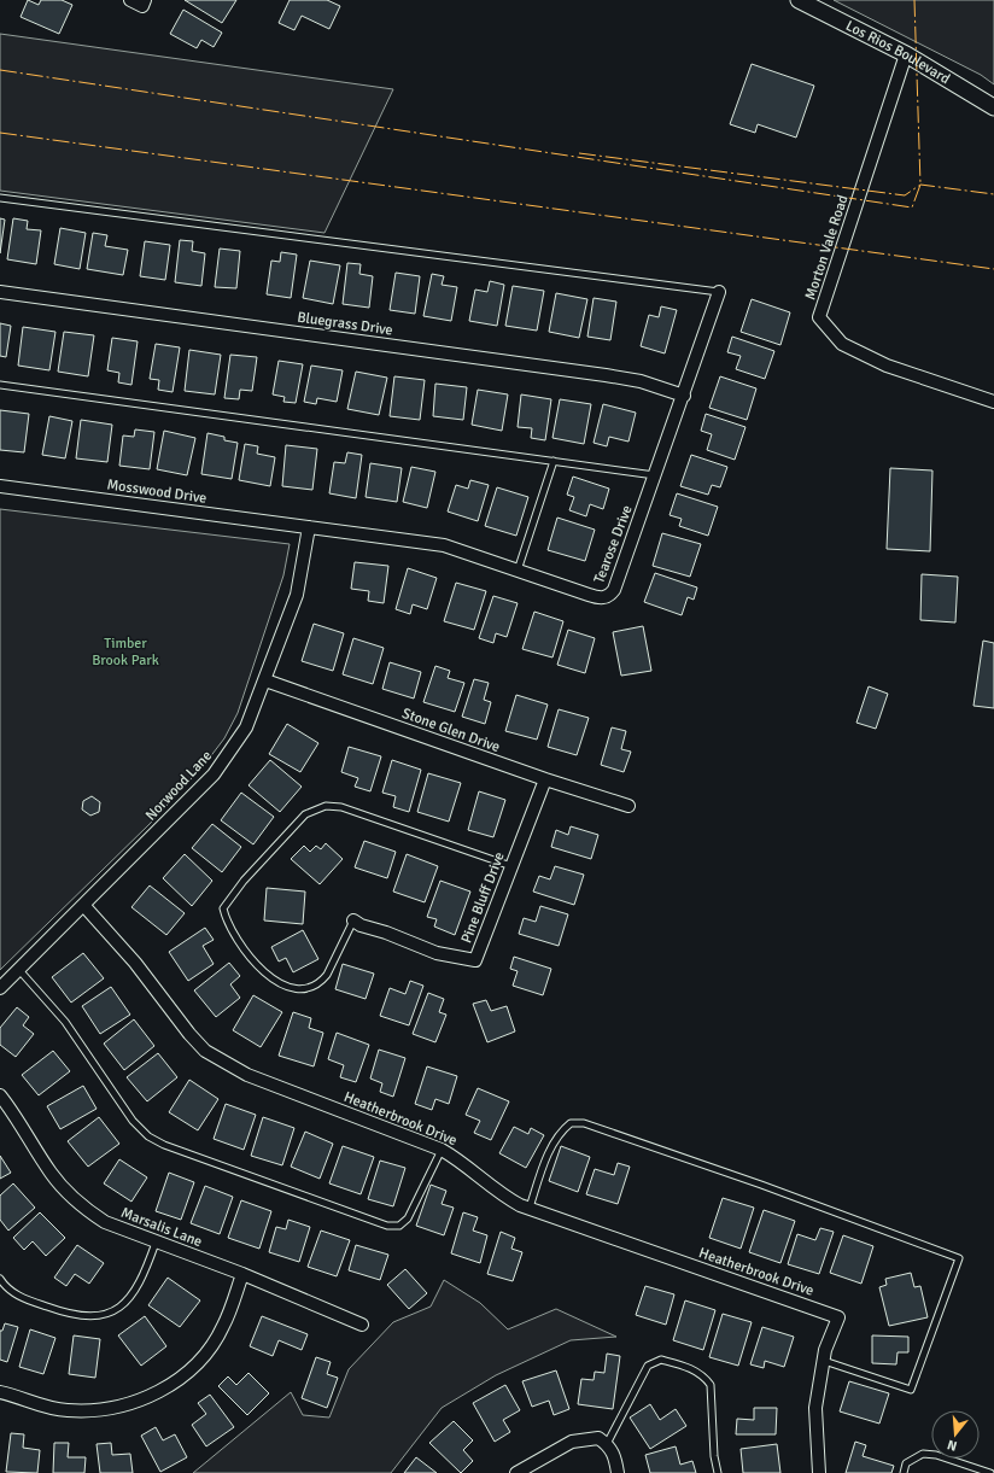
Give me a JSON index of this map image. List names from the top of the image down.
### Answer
{
  "streets": {
    "street": [
      "Los Rios Boulevard",
      "Morton Vale Road",
      "Bluegrass Drive",
      "Mosswood Drive",
      "Tearose Drive",
      "Stone Glen Drive",
      "Norwood Lane",
      "Pine Bluff Drive",
      "Heatherbrook Drive",
      "Marsalis Lane"
    ]
  },
  "crossings": [
    ["Los Rios Boulevard", "Morton Vale Road"],
    ["Bluegrass Drive", "Tearose Drive"],
    ["Mosswood Drive", "Tearose Drive"],
    ["Mosswood Drive", "Norwood Lane"],
    ["Tearose Drive", "Norwood Lane"],
    ["Stone Glen Drive", "Norwood Lane"],
    ["Stone Glen Drive", "Pine Bluff Drive"],
    ["Norwood Lane", "Heatherbrook Drive"]
  ],
  "parks": ["Timber Brook Park"],
  "north": "bottom"
}
